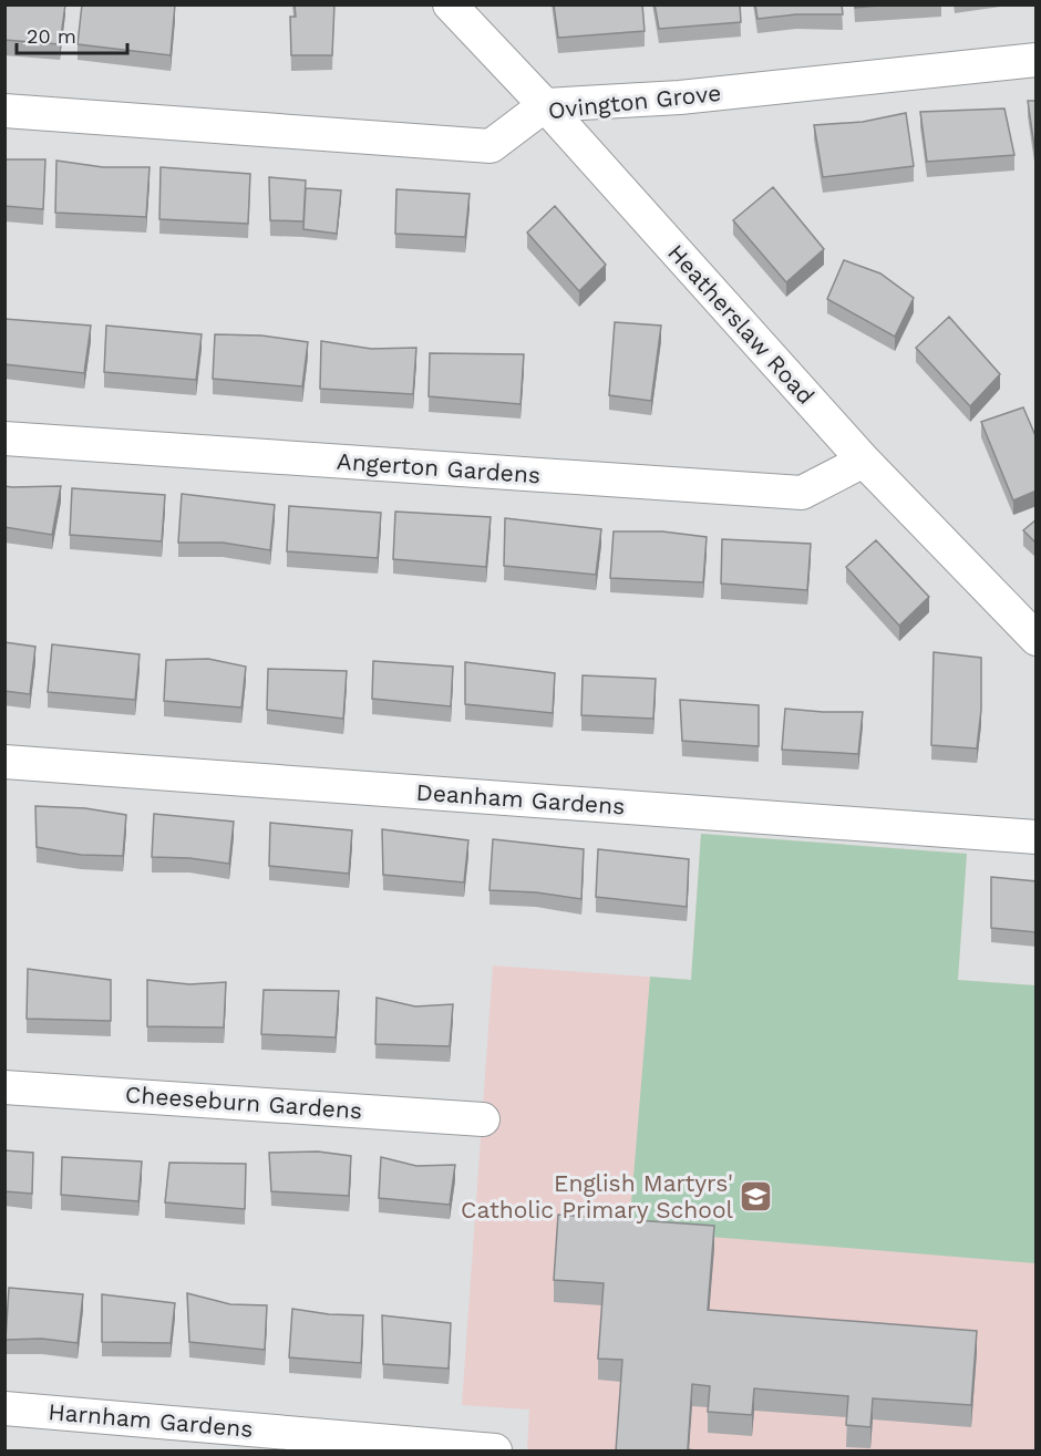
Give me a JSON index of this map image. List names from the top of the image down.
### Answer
{
  "streets": {
    "street": [
      "Ovington Grove",
      "Heatherslaw Road",
      "Angerton Gardens",
      "Deanham Gardens",
      "Cheeseburn Gardens",
      "Harnham Gardens"
    ]
  },
  "crossings": [
    ["Ovington Grove", "Heatherslaw Road"],
    ["Heatherslaw Road", "Angerton Gardens"]
  ],
  "places": {
    "school or university": ["English Martyrs' Catholic Primary School"]
  },
  "scale_bar": "20 m"
}
